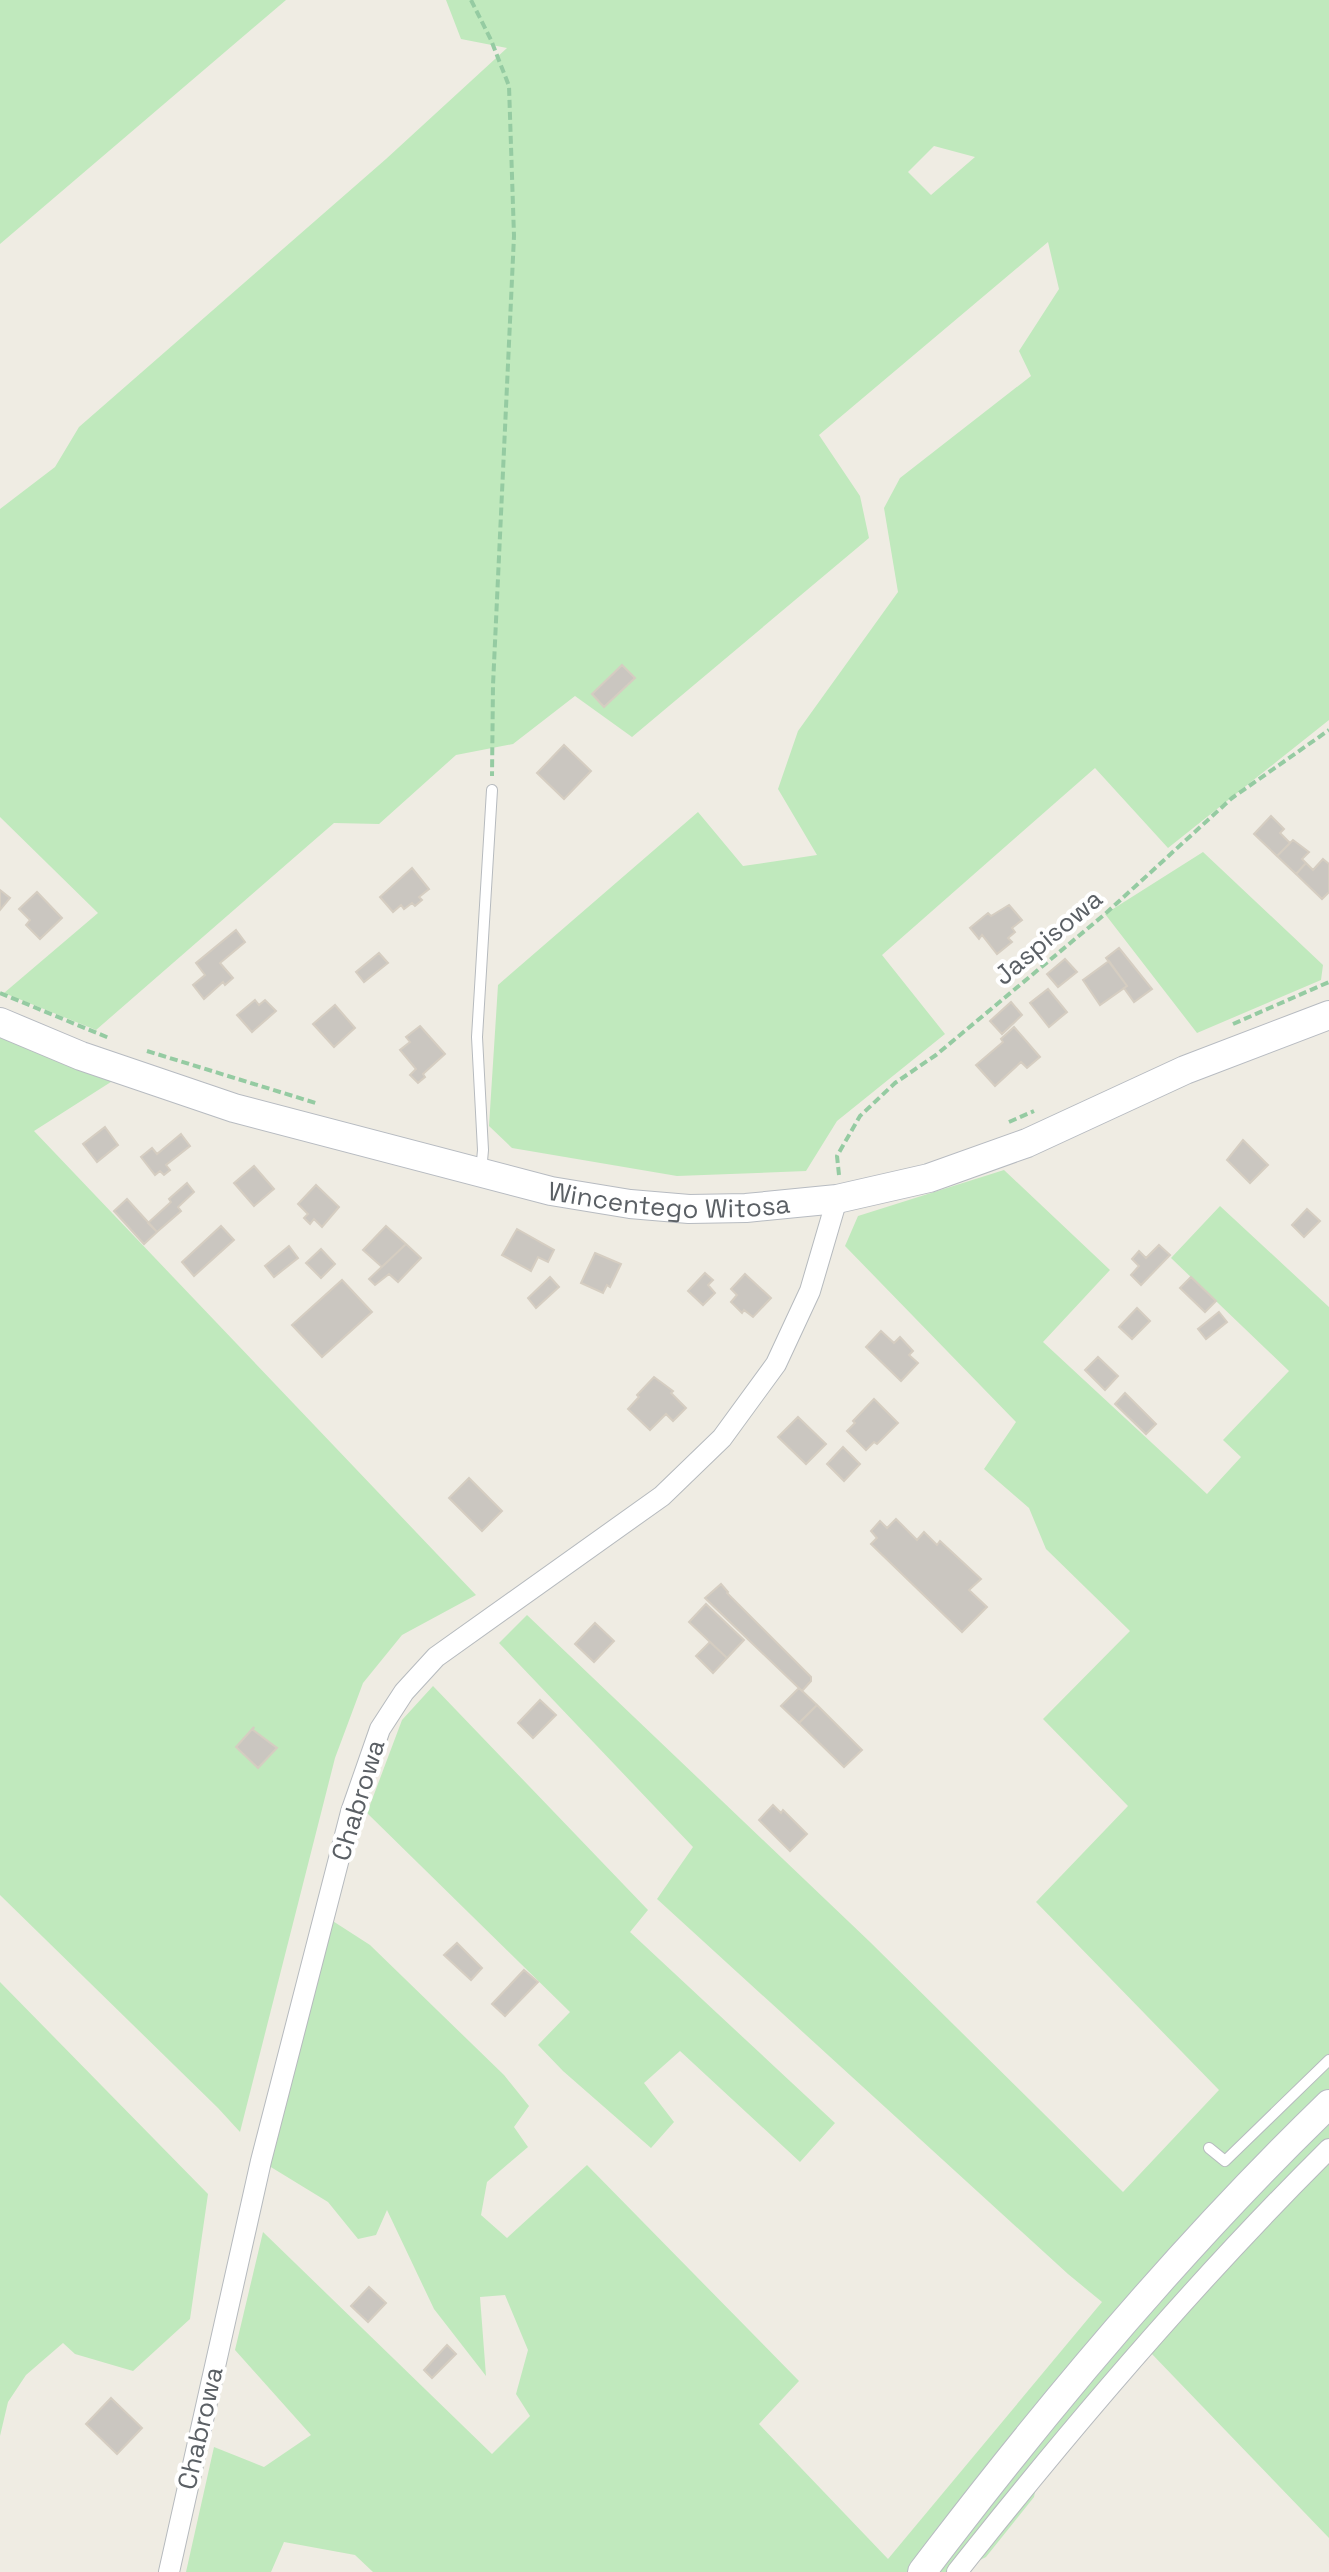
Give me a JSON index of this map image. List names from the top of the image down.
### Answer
{
  "streets": {
    "main road": ["Wincentego Witosa"],
    "street": ["Chabrowa"],
    "path": ["Jaspisowa"]
  },
  "crossings": [
    ["Jaspisowa", "Wincentego Witosa"],
    ["Jaspisowa", "Chabrowa"],
    ["Wincentego Witosa", "Chabrowa"]
  ]
}
